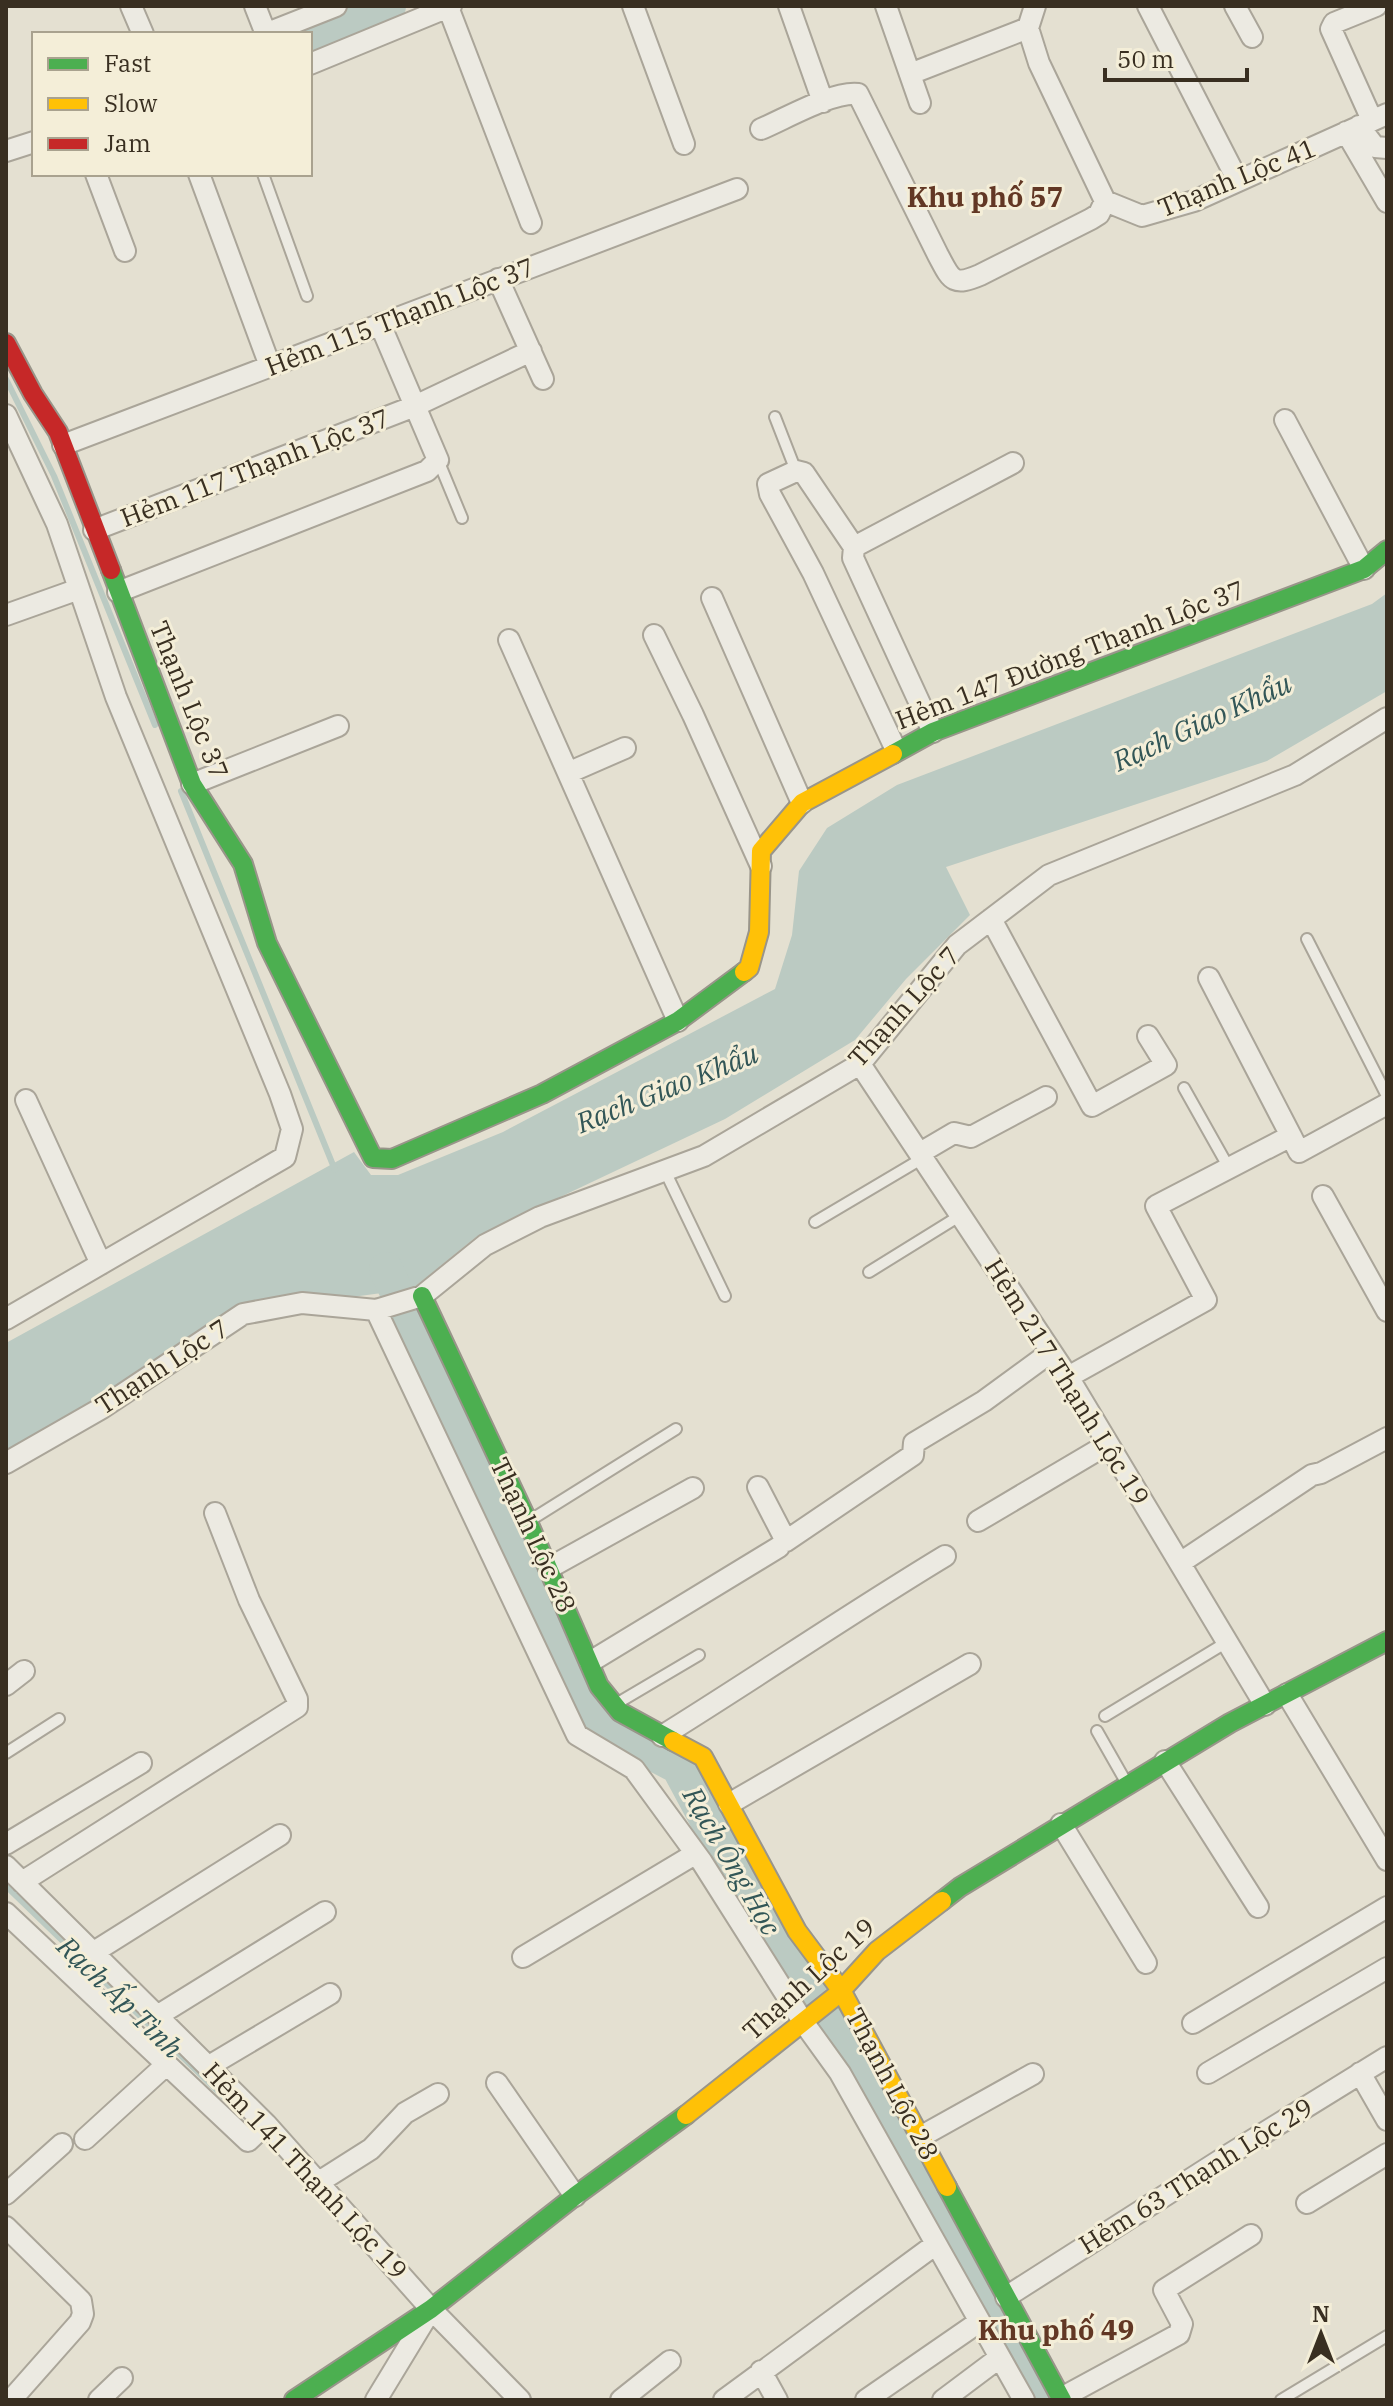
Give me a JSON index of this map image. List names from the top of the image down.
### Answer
{
  "streets": {
    "street": [
      "Thạnh Lộc 41",
      "Hẻm 115 Thạnh Lộc 37",
      "Hẻm 117 Thạnh Lộc 37",
      "Hẻm 147 Đường Thạnh Lộc 37",
      "Thạnh Lộc 37",
      "Thạnh Lộc 7",
      "Hẻm 217 Thạnh Lộc 19",
      "Thạnh Lộc 28",
      "Thạnh Lộc 19",
      "Hẻm 141 Thạnh Lộc 19",
      "Hẻm 63 Thạnh Lộc 29"
    ]
  },
  "crossings": [
    ["Hẻm 115 Thạnh Lộc 37", "Thạnh Lộc 37"],
    ["Hẻm 117 Thạnh Lộc 37", "Thạnh Lộc 37"],
    ["Hẻm 147 Đường Thạnh Lộc 37", "Thạnh Lộc 37"],
    ["Thạnh Lộc 7", "Hẻm 217 Thạnh Lộc 19"],
    ["Thạnh Lộc 7", "Thạnh Lộc 28"],
    ["Hẻm 217 Thạnh Lộc 19", "Thạnh Lộc 19"],
    ["Thạnh Lộc 28", "Thạnh Lộc 19"],
    ["Thạnh Lộc 28", "Hẻm 63 Thạnh Lộc 29"],
    ["Thạnh Lộc 19", "Hẻm 141 Thạnh Lộc 19"]
  ],
  "districts": ["Khu phố 57", "Khu phố 49"],
  "water": ["Rạch Giao Khẩu", "Rạch Ông Học", "Rạch Ấp Tình"],
  "legend": ["Fast", "Slow", "Jam"],
  "scale_bar": "50 m",
  "north": "top"
}
